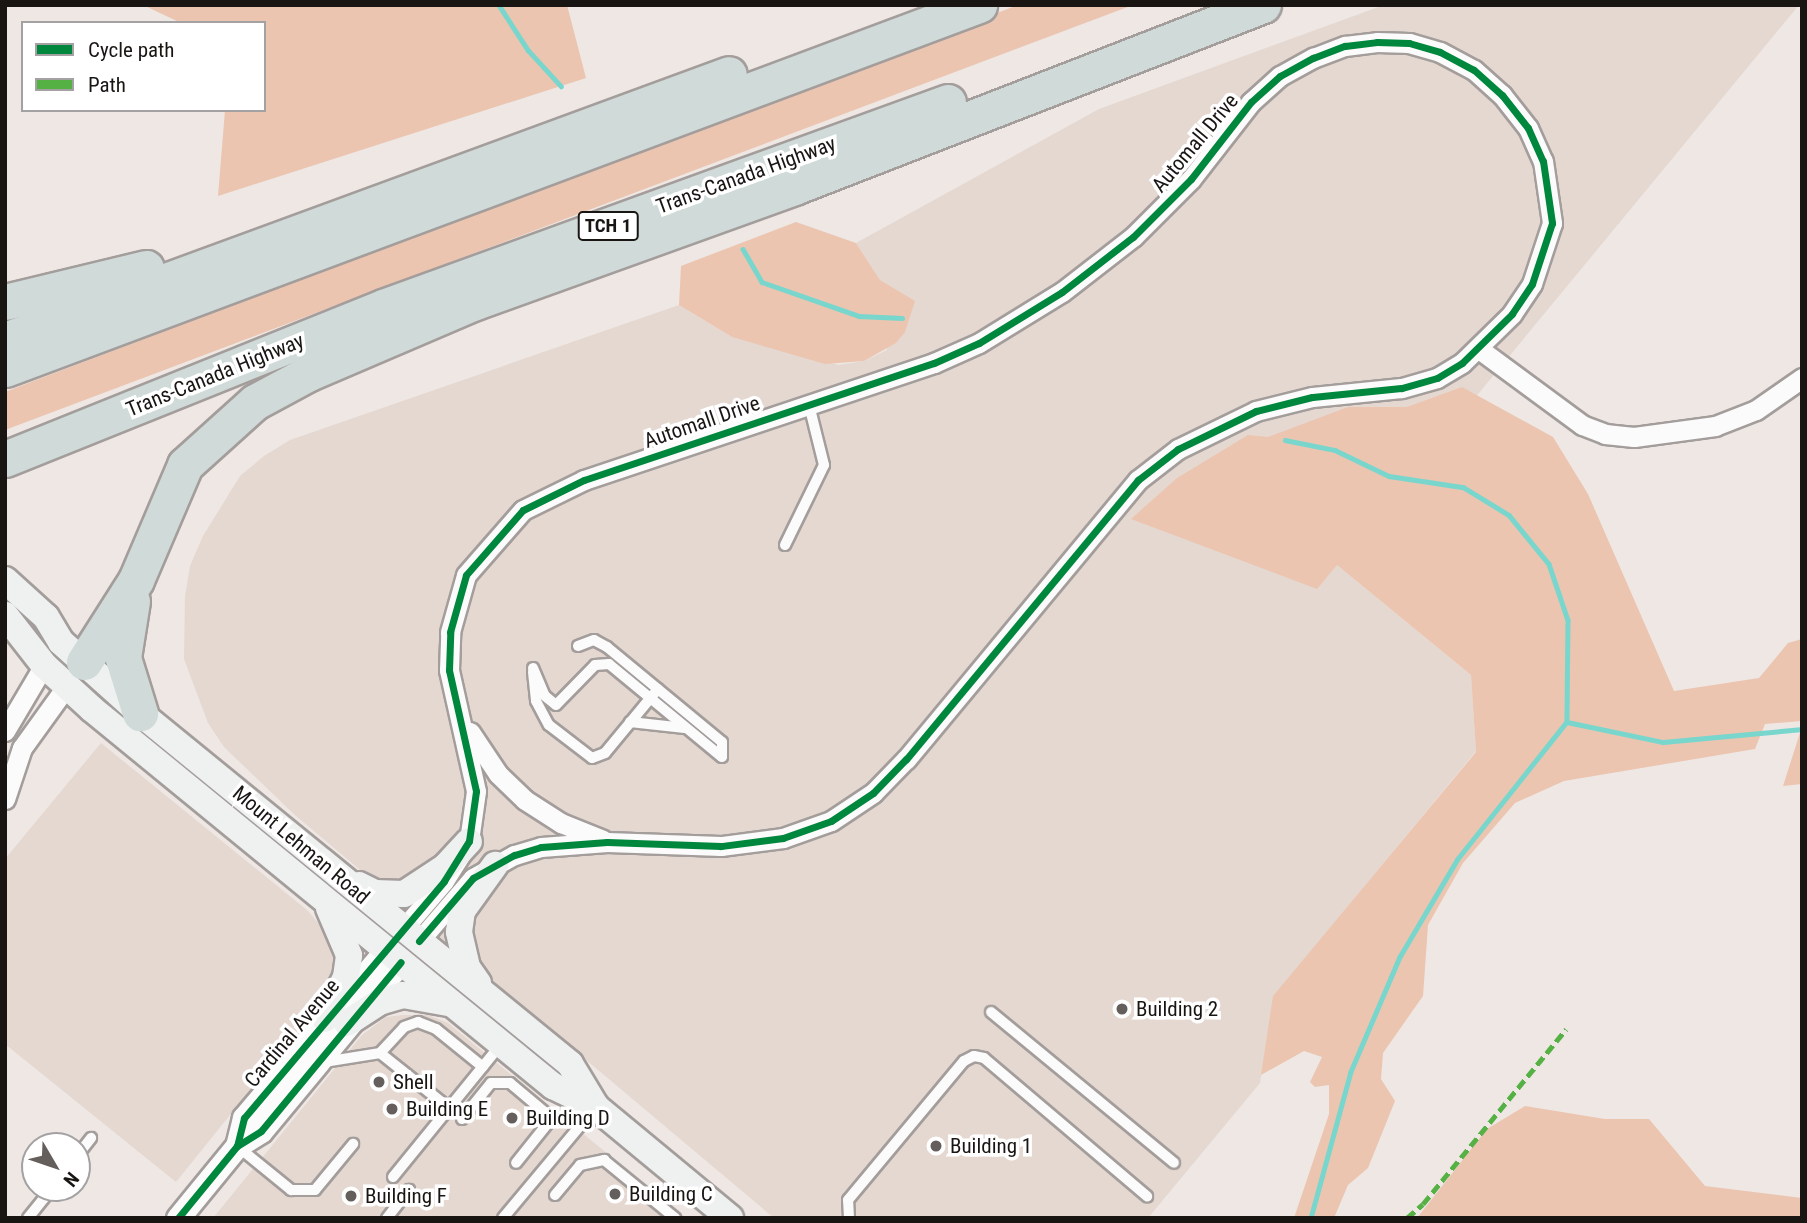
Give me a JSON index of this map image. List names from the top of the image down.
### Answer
{
  "streets": {
    "highway": ["Trans-Canada Highway", "TCH 1"],
    "main road": ["Mount Lehman Road"],
    "street": ["Automall Drive", "Cardinal Avenue"]
  },
  "crossings": [
    ["Automall Drive", "Mount Lehman Road"],
    ["Mount Lehman Road", "Cardinal Avenue"]
  ],
  "places": [
    "Building 2",
    "Shell",
    "Building E",
    "Building D",
    "Building 1",
    "Building C",
    "Building F"
  ],
  "legend": ["Cycle path", "Path"],
  "north": "bottom right"
}
